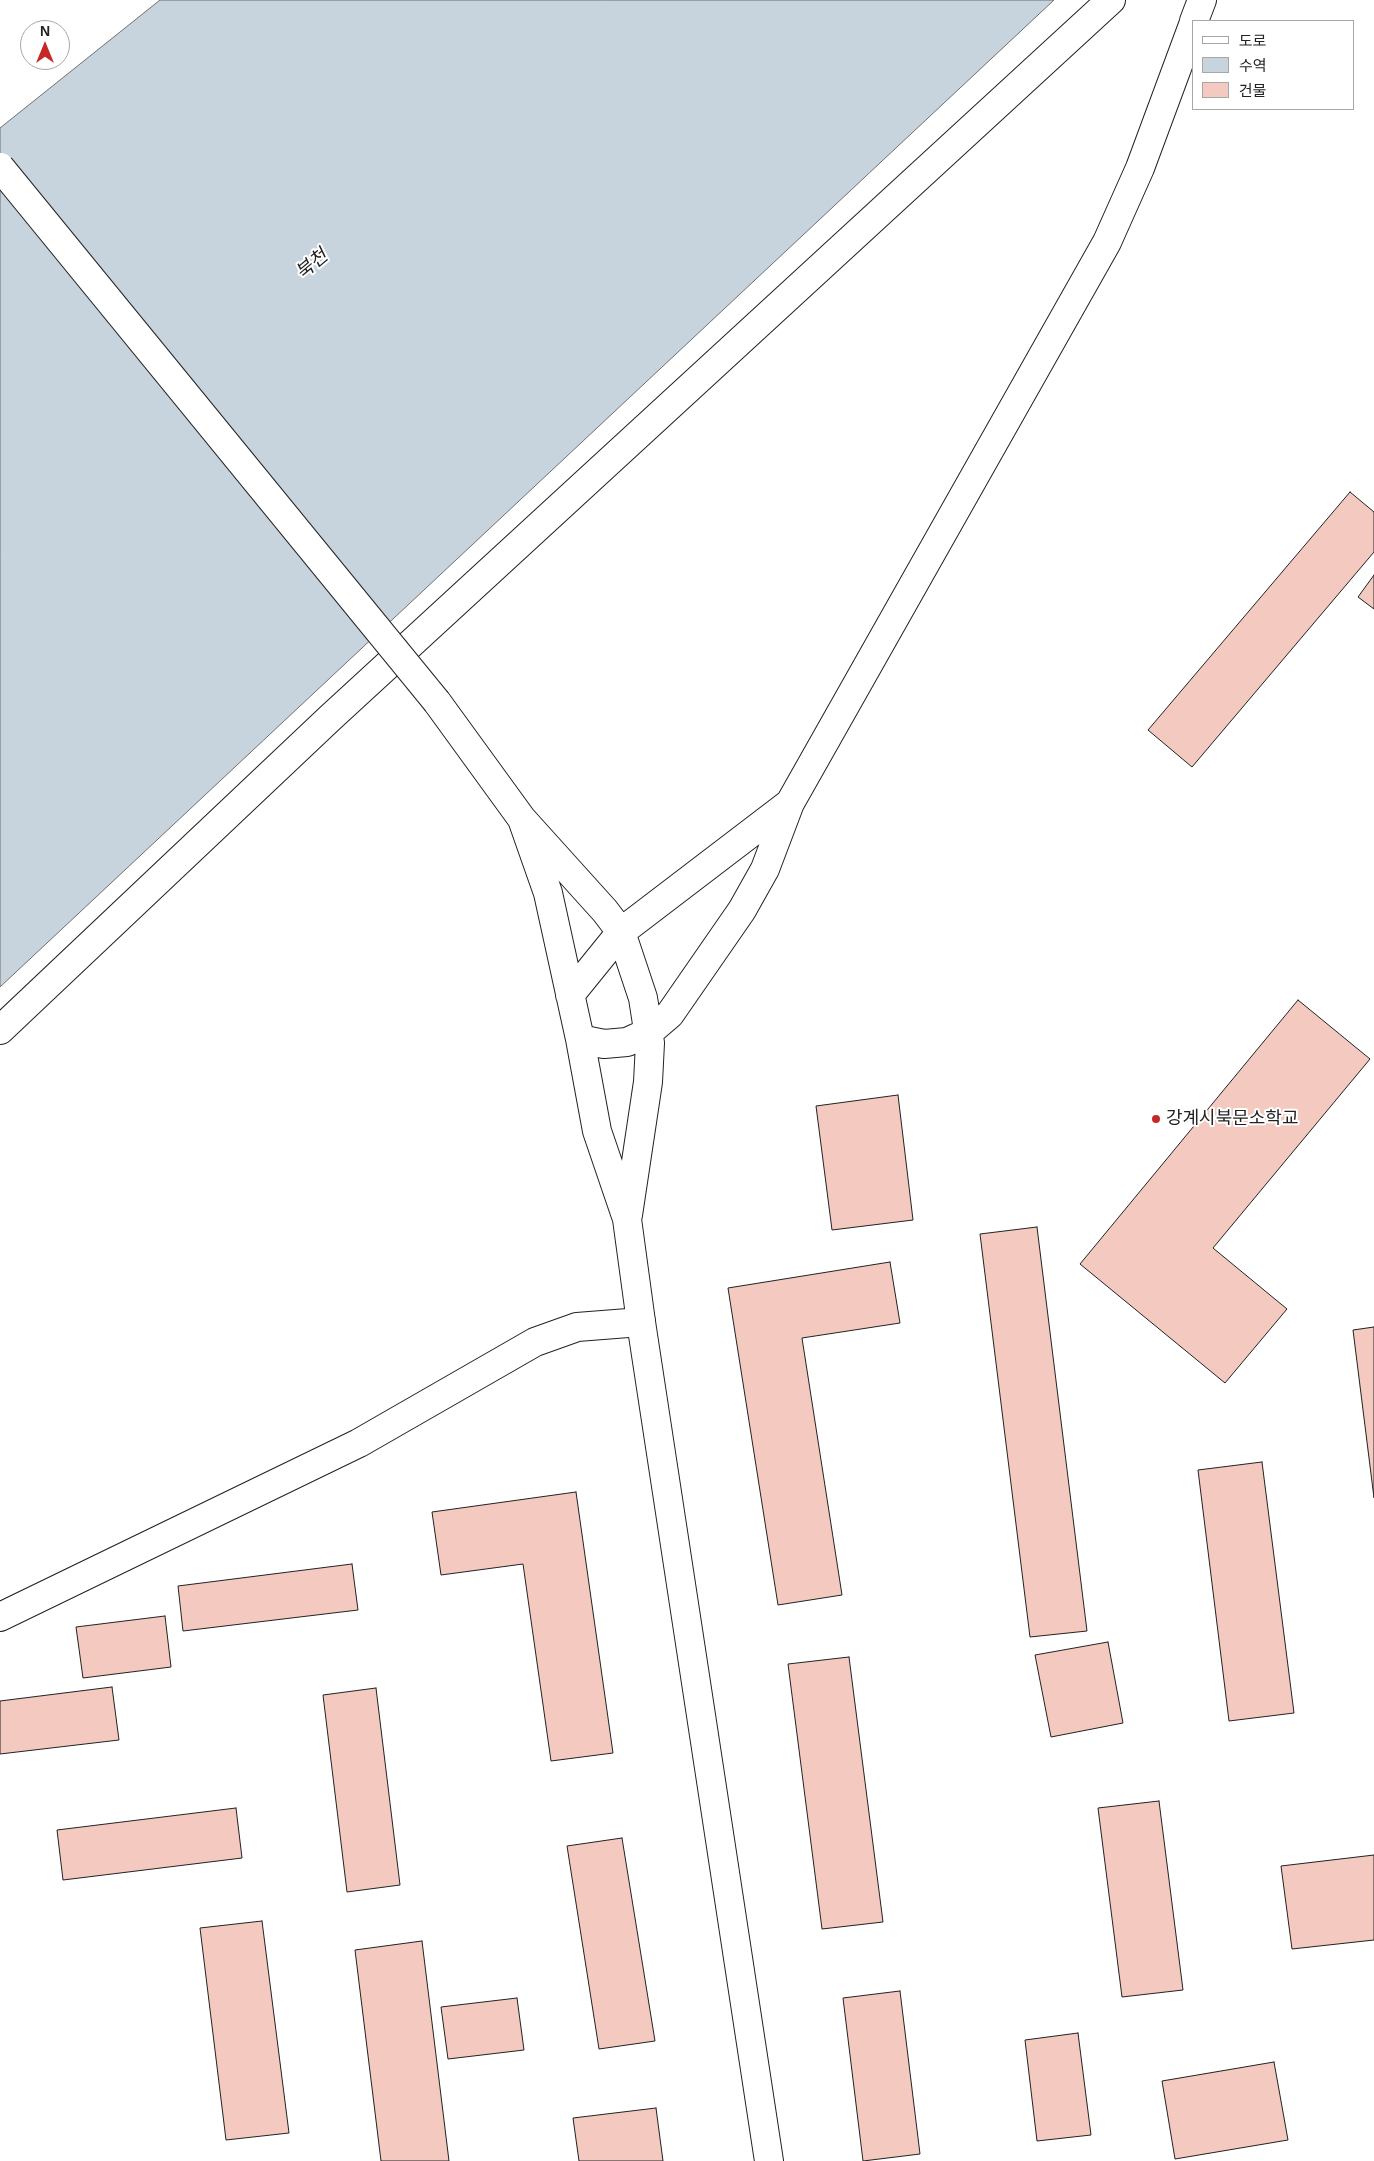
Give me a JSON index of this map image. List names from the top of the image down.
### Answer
{
  "water": ["북천"],
  "places": ["강계시북문소학교"],
  "legend": ["도로", "수역", "건물"],
  "north": "top"
}
